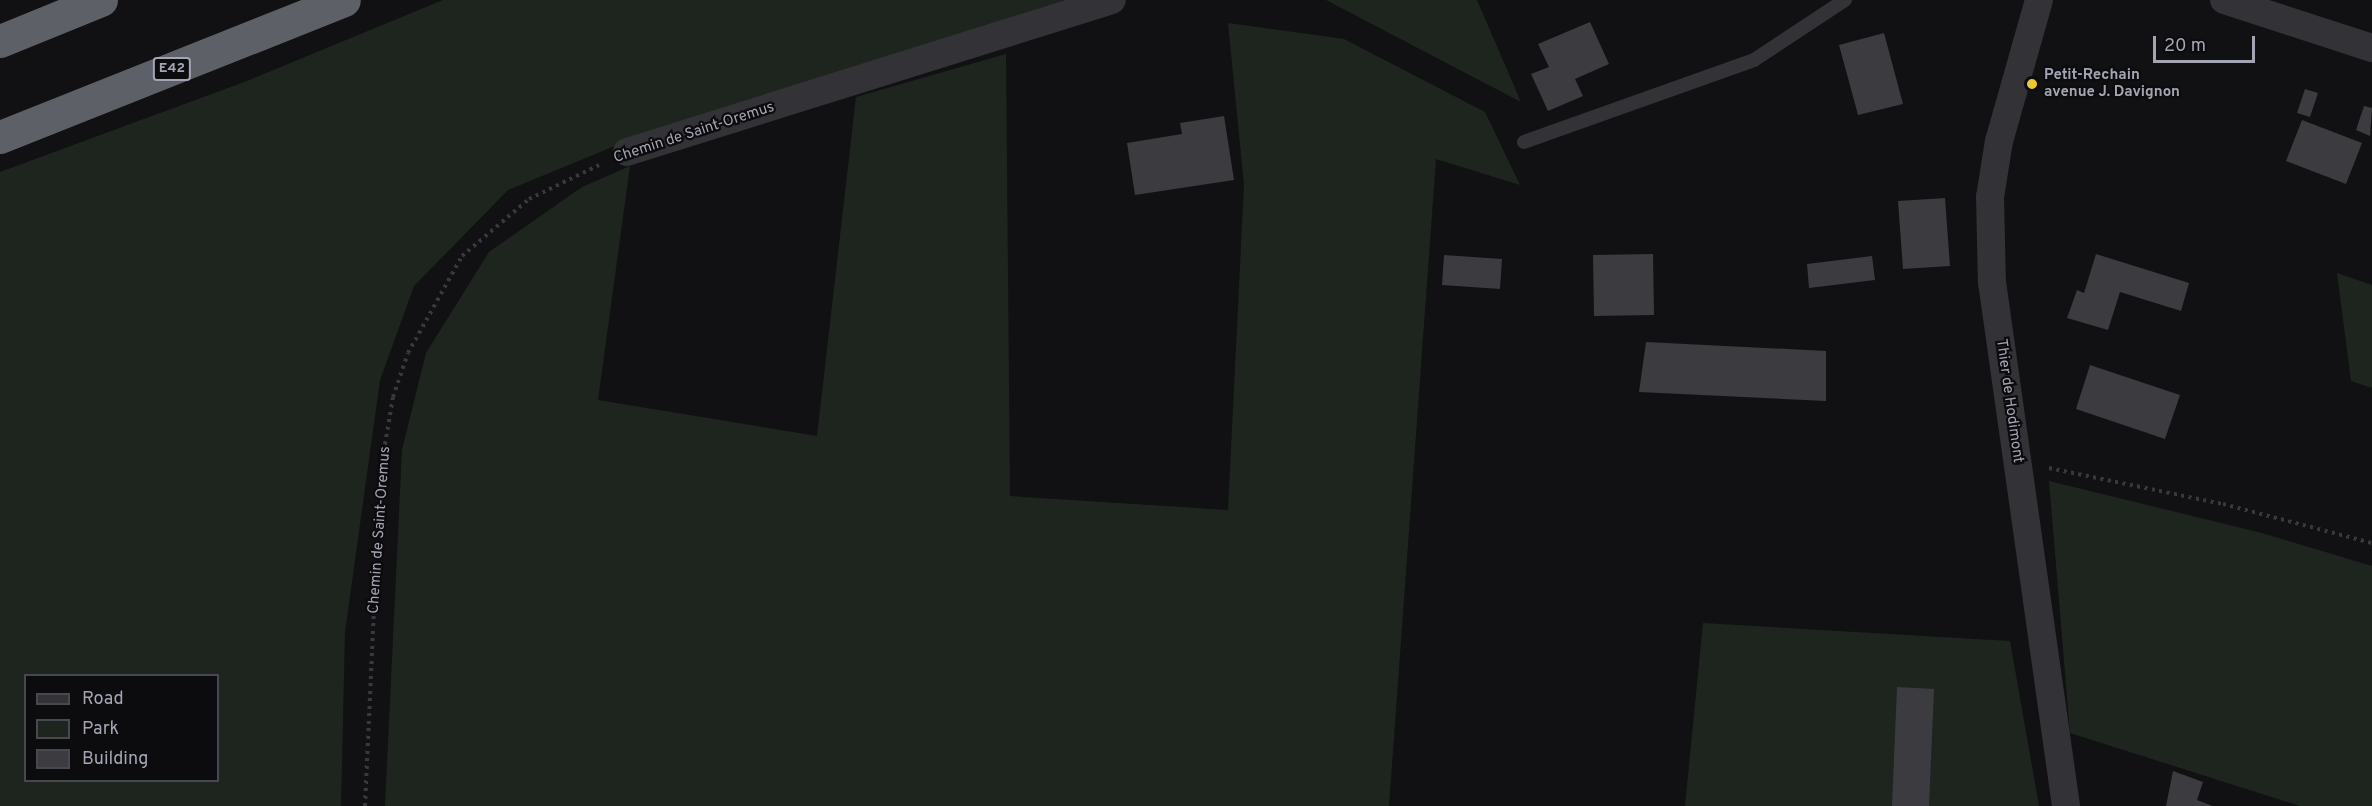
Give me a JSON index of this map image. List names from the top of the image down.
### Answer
{
  "streets": {
    "highway": ["E42"],
    "street": ["Chemin de Saint-Oremus", "Thier de Hodimont"]
  },
  "places": ["Petit-Rechain avenue J. Davignon"],
  "legend": ["Road", "Park", "Building"],
  "scale_bar": "20 m"
}
